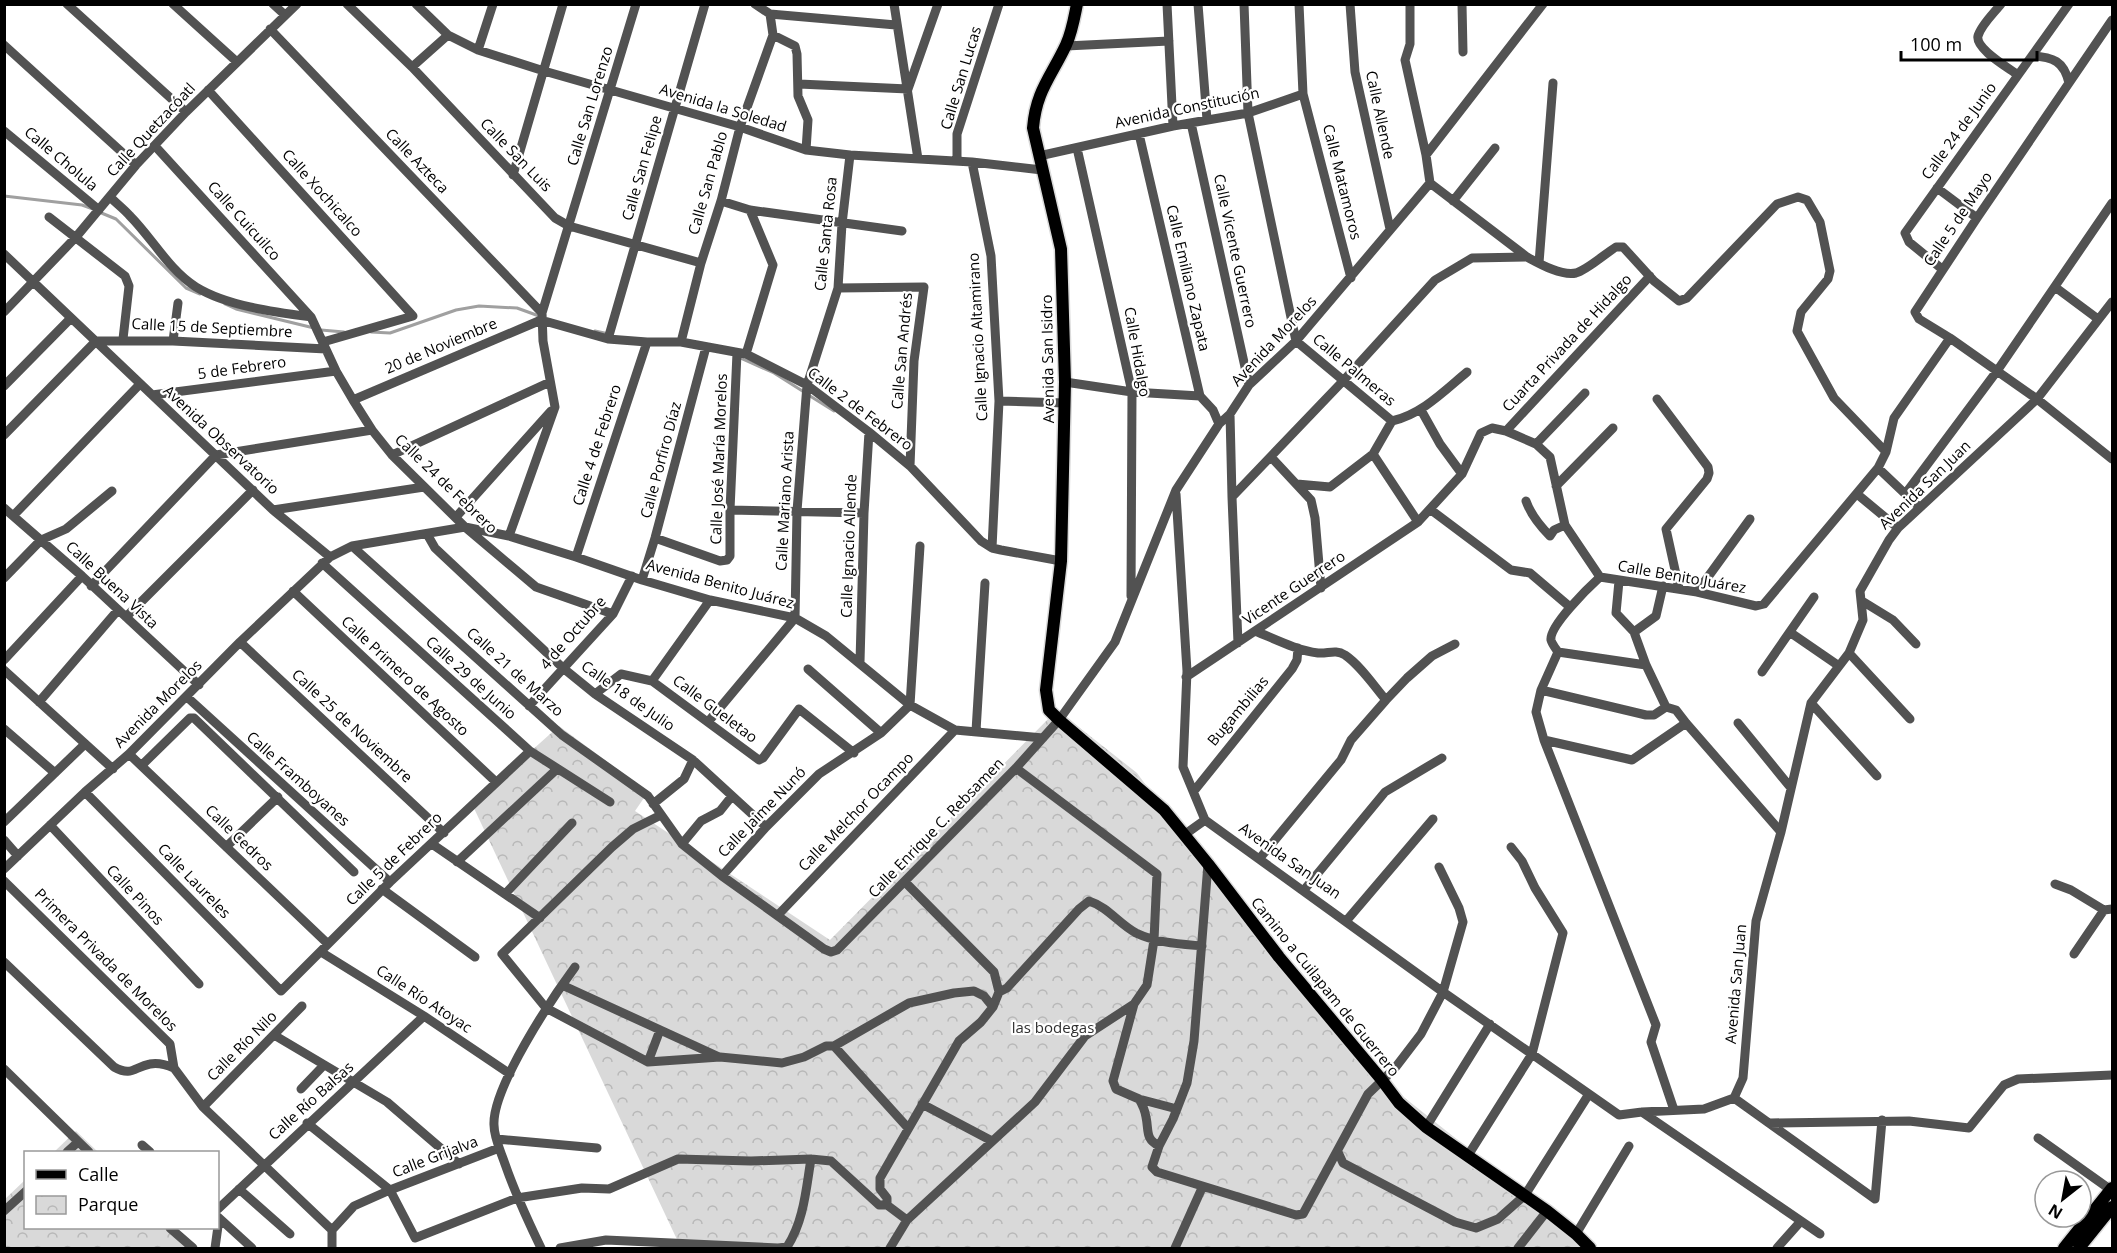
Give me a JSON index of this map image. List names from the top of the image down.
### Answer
{
  "streets": {
    "main road": ["Avenida San Isidro", "Camino a Cuilapam de Guerrero"],
    "street": [
      "Calle San Lucas",
      "Calle San Lorenzo",
      "Avenida la Soledad",
      "Avenida Constitución",
      "Calle Allende",
      "Calle Quetzacóatl",
      "Calle 24 de Junio",
      "Calle San Luis",
      "Calle Cholula",
      "Calle Azteca",
      "Calle San Felipe",
      "Calle Matamoros",
      "Calle San Pablo",
      "Calle Xochicalco",
      "Calle 5 de Mayo",
      "Calle Cuicuilco",
      "Calle Santa Rosa",
      "Calle Vicente Guerrero",
      "Calle Emiliano Zapata",
      "Calle 15 de Septiembre",
      "Calle Ignacio Altamirano",
      "Avenida Morelos",
      "Cuarta Privada de Hidalgo",
      "20 de Noviembre",
      "Calle San Andrés",
      "Calle Hidalgo",
      "5 de Febrero",
      "Calle Palmeras",
      "Calle 2 de Febrero",
      "Avenida Observatorio",
      "Calle 4 de Febrero",
      "Calle José María Morelos",
      "Calle Porfiro Díaz",
      "Calle 24 de Febrero",
      "Avenida San Juan",
      "Calle Mariano Arista",
      "Calle Ignacio Allende",
      "Calle Benito Juárez",
      "Avenida Benito Juárez",
      "Calle Buena Vista",
      "Vicente Guerrero",
      "4 de Octubre",
      "Calle 21 de Marzo",
      "Calle Primero de Agosto",
      "Calle 29 de Junio",
      "Calle 18 de Julio",
      "Calle Gueletao",
      "Bugambilias",
      "Calle 25 de Noviembre",
      "Calle Framboyanes",
      "Calle Jaime Nunó",
      "Calle Melchor Ocampo",
      "Calle Enrique C. Rebsamen",
      "Calle Cedros",
      "Calle 5 de Febrero",
      "Calle Laureles",
      "Calle Pinos",
      "Primera Privada de Morelos",
      "Calle Río Atoyac",
      "Calle Río Nilo",
      "Calle Río Balsas",
      "Calle Grijalva"
    ]
  },
  "crossings": [
    ["Calle San Lucas", "Avenida la Soledad"],
    ["Calle San Lorenzo", "Avenida la Soledad"],
    ["Calle San Lorenzo", "Calle San Luis"],
    ["Calle San Lorenzo", "Calle Azteca"],
    ["Calle San Lorenzo", "20 de Noviembre"],
    ["Calle San Lorenzo", "Calle 2 de Febrero"],
    ["Avenida la Soledad", "Calle San Felipe"],
    ["Avenida la Soledad", "Calle San Pablo"],
    ["Avenida la Soledad", "Calle Santa Rosa"],
    ["Avenida la Soledad", "Calle Ignacio Altamirano"],
    ["Avenida la Soledad", "Avenida San Isidro"],
    ["Avenida Constitución", "Calle Matamoros"],
    ["Avenida Constitución", "Calle Vicente Guerrero"],
    ["Avenida Constitución", "Calle Emiliano Zapata"],
    ["Avenida Constitución", "Calle Hidalgo"],
    ["Avenida Constitución", "Avenida San Isidro"],
    ["Calle Allende", "Avenida Morelos"],
    ["Calle Quetzacóatl", "Calle Cholula"],
    ["Calle Quetzacóatl", "Calle Azteca"],
    ["Calle Quetzacóatl", "Calle Xochicalco"],
    ["Calle Quetzacóatl", "Calle Cuicuilco"],
    ["Calle Quetzacóatl", "Avenida Observatorio"],
    ["Calle 24 de Junio", "Calle 5 de Mayo"],
    ["Calle San Luis", "Calle San Felipe"],
    ["Calle San Luis", "Calle San Pablo"],
    ["Calle Azteca", "20 de Noviembre"],
    ["Calle Azteca", "Calle 2 de Febrero"],
    ["Calle San Felipe", "Calle 2 de Febrero"],
    ["Calle Matamoros", "Avenida Morelos"],
    ["Calle San Pablo", "Calle 2 de Febrero"],
    ["Calle Xochicalco", "Calle 15 de Septiembre"],
    ["Calle 5 de Mayo", "Avenida San Juan"],
    ["Calle 5 de Mayo", "Calle Benito Juárez"],
    ["Calle Cuicuilco", "Calle 24 de Febrero"],
    ["Calle Santa Rosa", "Calle San Andrés"],
    ["Calle Santa Rosa", "Calle 2 de Febrero"],
    ["Calle Santa Rosa", "Calle Mariano Arista"],
    ["Calle Vicente Guerrero", "Avenida Morelos"],
    ["Calle Emiliano Zapata", "Avenida Morelos"],
    ["Calle 15 de Septiembre", "Avenida Observatorio"],
    ["Calle 15 de Septiembre", "Calle 24 de Febrero"],
    ["Calle Ignacio Altamirano", "Calle 2 de Febrero"],
    ["Avenida Morelos", "Calle Hidalgo"],
    ["Avenida Morelos", "Avenida San Isidro"],
    ["Avenida Morelos", "Calle Palmeras"],
    ["Avenida Morelos", "Avenida Observatorio"],
    ["Avenida Morelos", "Avenida Benito Juárez"],
    ["Avenida Morelos", "Calle Buena Vista"],
    ["Avenida Morelos", "Calle Primero de Agosto"],
    ["Avenida Morelos", "Calle 29 de Junio"],
    ["Avenida Morelos", "Calle 25 de Noviembre"],
    ["Avenida Morelos", "Calle Framboyanes"],
    ["Avenida Morelos", "Calle Enrique C. Rebsamen"],
    ["Avenida Morelos", "Calle Cedros"],
    ["Avenida Morelos", "Calle Laureles"],
    ["Avenida Morelos", "Calle Pinos"],
    ["Avenida Morelos", "Camino a Cuilapam de Guerrero"],
    ["Cuarta Privada de Hidalgo", "Vicente Guerrero"],
    ["20 de Noviembre", "Calle 2 de Febrero"],
    ["20 de Noviembre", "Calle 24 de Febrero"],
    ["Calle San Andrés", "Calle 2 de Febrero"],
    ["Avenida San Isidro", "Calle 2 de Febrero"],
    ["Avenida San Isidro", "Calle Enrique C. Rebsamen"],
    ["Avenida San Isidro", "Camino a Cuilapam de Guerrero"],
    ["5 de Febrero", "Avenida Observatorio"],
    ["5 de Febrero", "Calle 24 de Febrero"],
    ["Calle 2 de Febrero", "Calle 4 de Febrero"],
    ["Calle 2 de Febrero", "Calle José María Morelos"],
    ["Calle 2 de Febrero", "Calle Porfiro Díaz"],
    ["Calle 2 de Febrero", "Calle Mariano Arista"],
    ["Calle 2 de Febrero", "Calle Ignacio Allende"],
    ["Avenida Observatorio", "Avenida Benito Juárez"],
    ["Avenida Observatorio", "Calle 29 de Junio"],
    ["Calle 4 de Febrero", "Avenida Benito Juárez"],
    ["Calle José María Morelos", "Calle Porfiro Díaz"],
    ["Calle Porfiro Díaz", "Avenida Benito Juárez"],
    ["Calle 24 de Febrero", "Avenida Benito Juárez"],
    ["Calle 24 de Febrero", "4 de Octubre"],
    ["Avenida San Juan", "Calle Benito Juárez"],
    ["Calle Mariano Arista", "Avenida Benito Juárez"],
    ["Calle Ignacio Allende", "Avenida Benito Juárez"],
    ["Avenida Benito Juárez", "4 de Octubre"],
    ["Avenida Benito Juárez", "Calle 21 de Marzo"],
    ["Avenida Benito Juárez", "Calle 29 de Junio"],
    ["Avenida Benito Juárez", "Calle 18 de Julio"],
    ["Avenida Benito Juárez", "Calle Jaime Nunó"],
    ["Avenida Benito Juárez", "Calle Melchor Ocampo"],
    ["Avenida Benito Juárez", "Calle Enrique C. Rebsamen"],
    ["4 de Octubre", "Calle 21 de Marzo"],
    ["4 de Octubre", "Calle 18 de Julio"],
    ["Calle 21 de Marzo", "Calle Jaime Nunó"],
    ["Calle 21 de Marzo", "Calle Melchor Ocampo"],
    ["Calle 21 de Marzo", "Calle Enrique C. Rebsamen"],
    ["Calle Primero de Agosto", "Calle 5 de Febrero"],
    ["Calle 29 de Junio", "Calle 5 de Febrero"],
    ["Calle 18 de Julio", "Calle Jaime Nunó"],
    ["Calle Gueletao", "Calle Jaime Nunó"],
    ["Calle 25 de Noviembre", "Calle 5 de Febrero"],
    ["Calle Framboyanes", "Calle 5 de Febrero"],
    ["Calle Enrique C. Rebsamen", "Camino a Cuilapam de Guerrero"],
    ["Calle Cedros", "Calle 5 de Febrero"],
    ["Calle 5 de Febrero", "Calle Laureles"],
    ["Calle 5 de Febrero", "Calle Río Atoyac"],
    ["Calle Río Atoyac", "Calle Río Balsas"],
    ["Calle Río Atoyac", "Calle Grijalva"]
  ],
  "parks": ["las bodegas"],
  "legend": ["Calle", "Parque"],
  "scale_bar": "100 m",
  "north": "bottom left"
}
